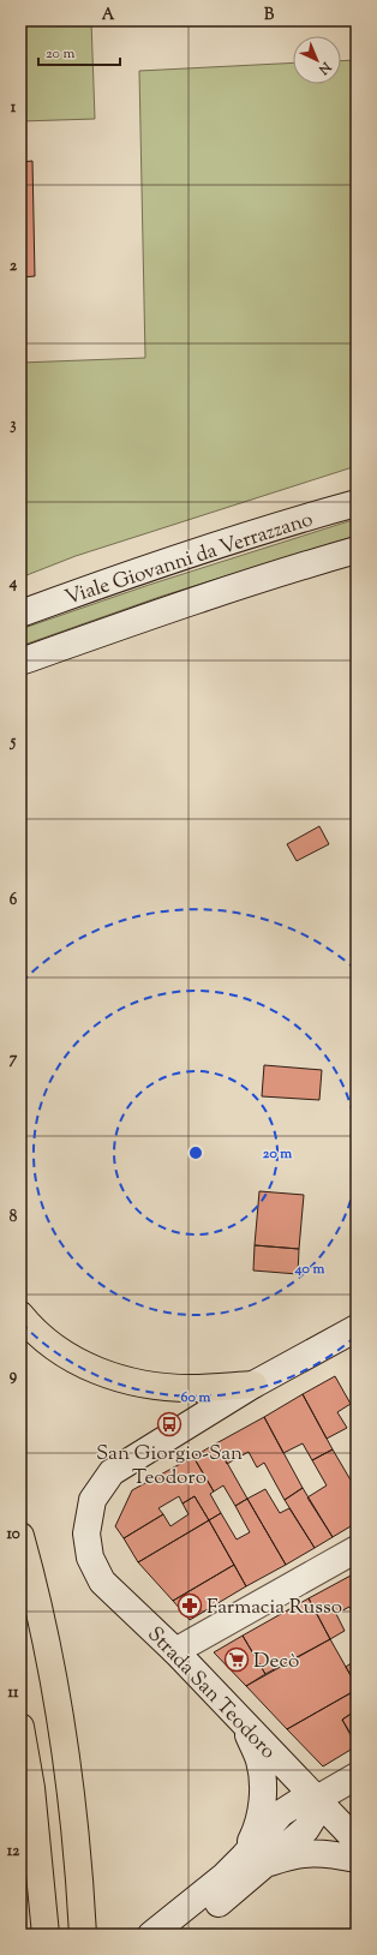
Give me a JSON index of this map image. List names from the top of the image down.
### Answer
{
  "streets": {
    "street": ["Viale Giovanni da Verrazzano", "Strada San Teodoro"]
  },
  "places": {
    "bus stop": ["San Giorgio-San Teodoro"],
    "pharmacy": ["Farmacia Russo"],
    "supermarket": ["Decò"]
  },
  "scale_bar": "20 m",
  "north": "bottom right",
  "grid": {
    "columns": ["A", "B"],
    "rows": [
      "1",
      "2",
      "3",
      "4",
      "5",
      "6",
      "7",
      "8",
      "9",
      "10",
      "11",
      "12"
    ]
  },
  "rings": ["20 m", "40 m", "60 m"]
}
